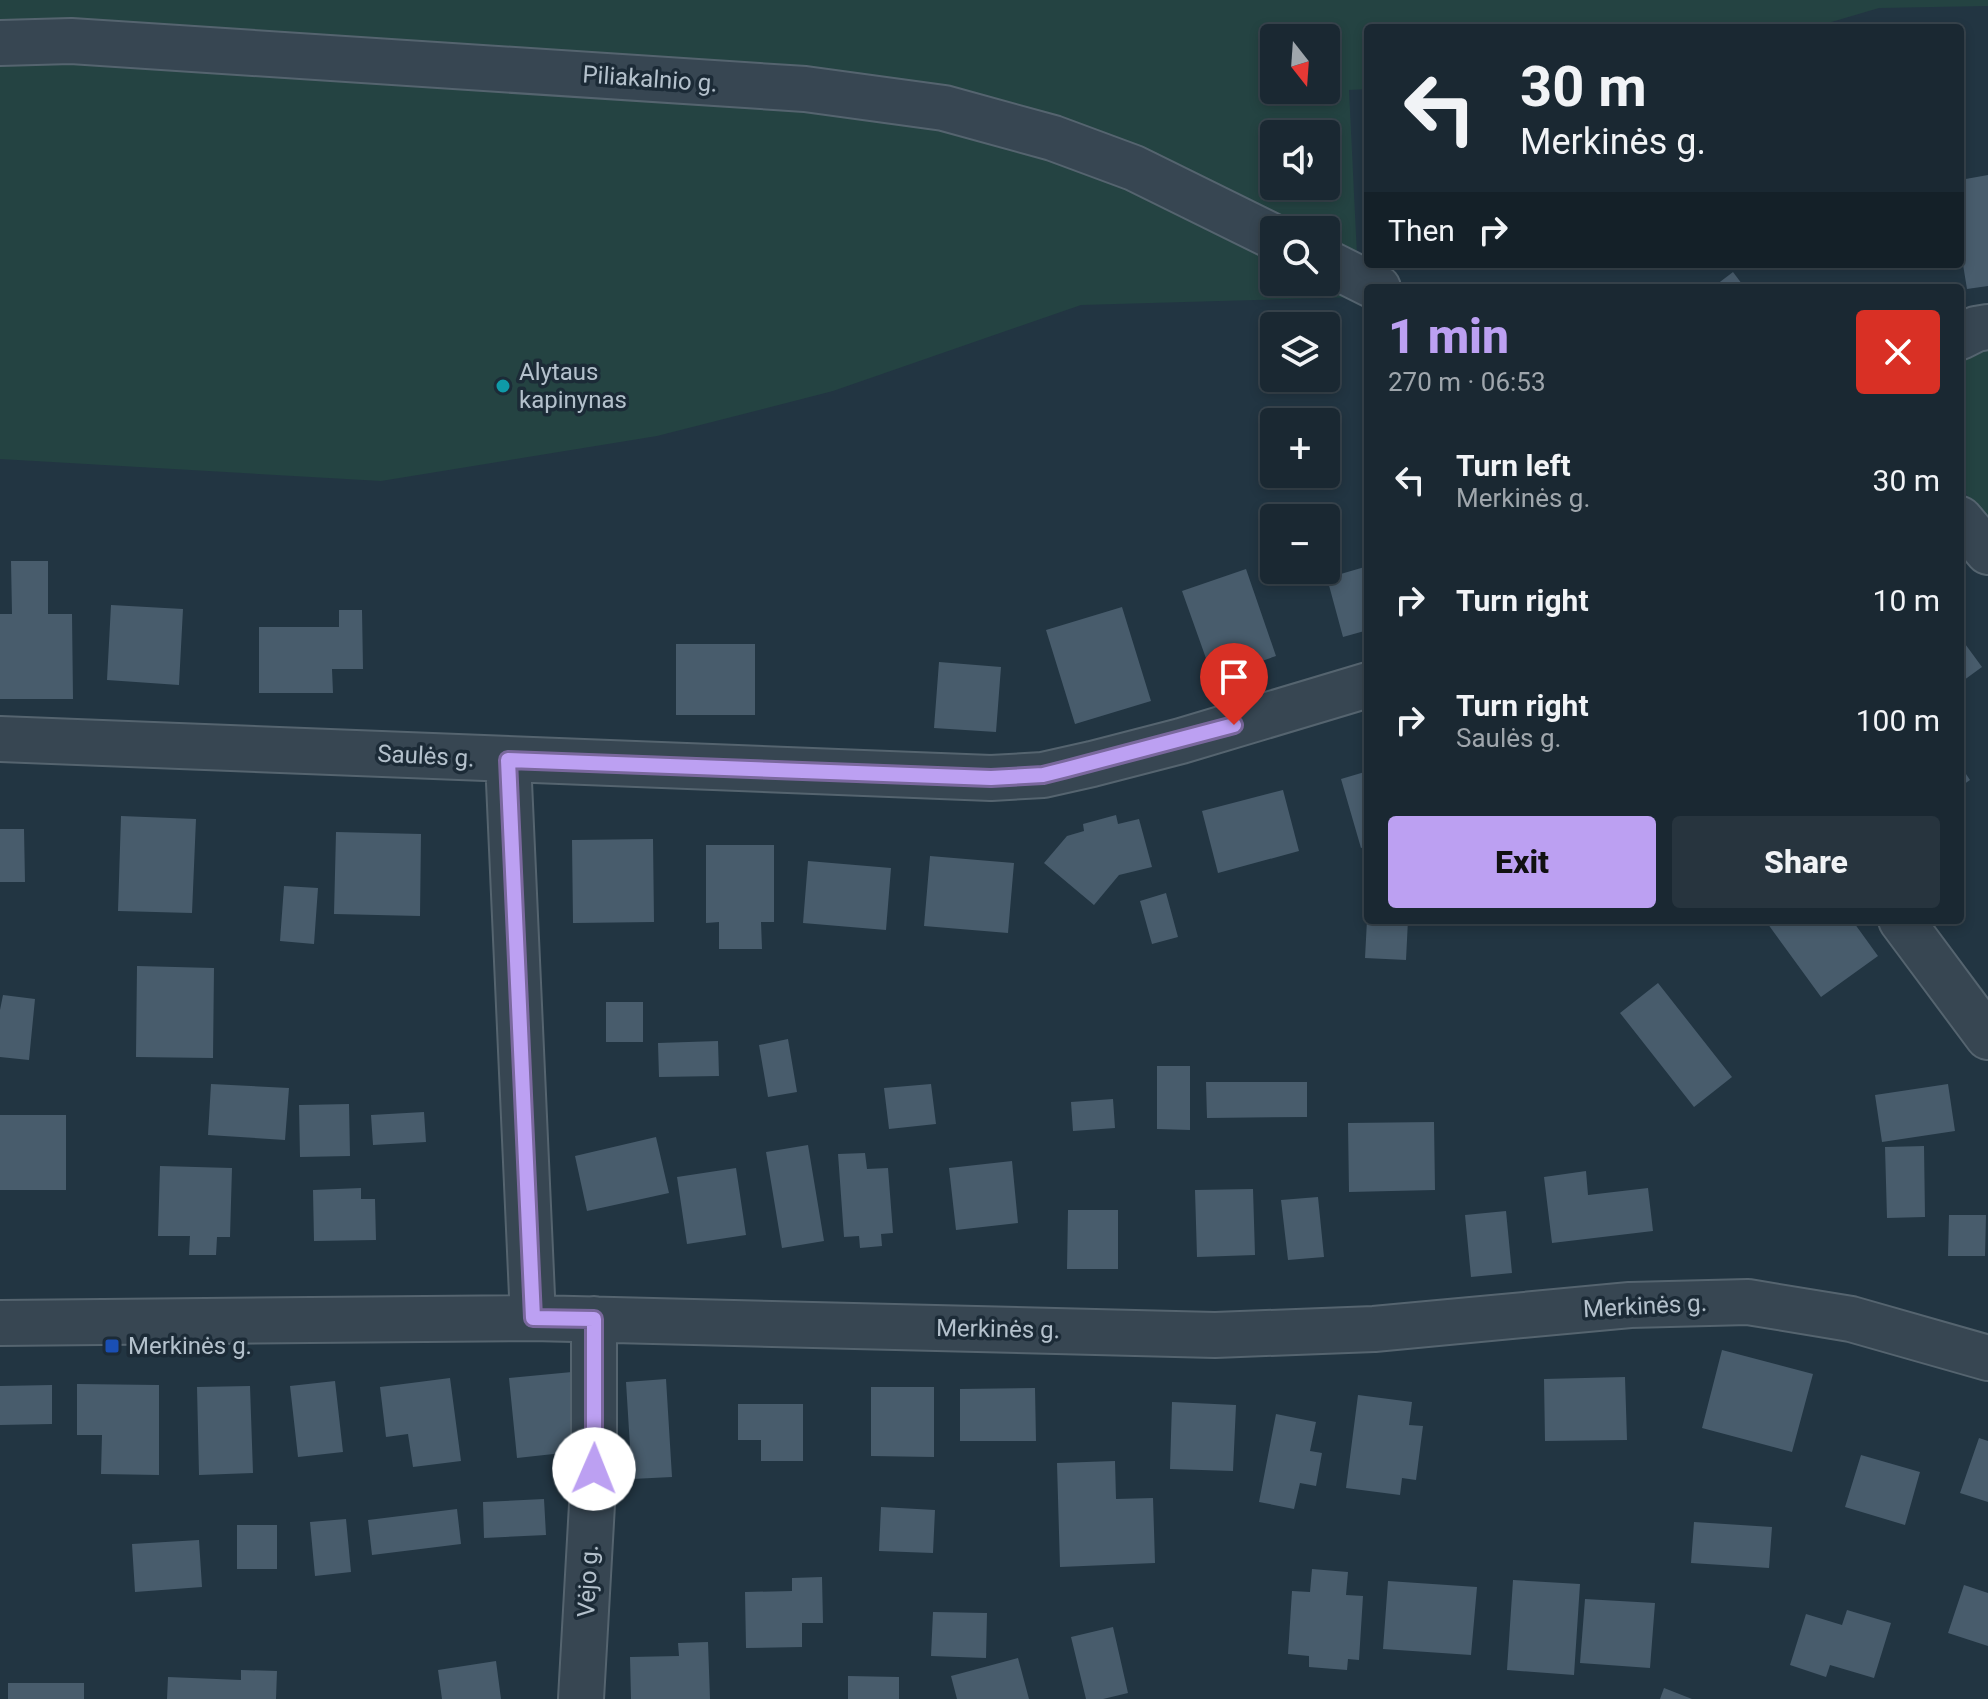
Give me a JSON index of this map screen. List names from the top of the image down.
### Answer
{
  "streets": {
    "street": [
      "Piliakalnio g.",
      "Saulės g.",
      "Merkinės g.",
      "Vėjo g."
    ]
  },
  "crossings": [
    ["Merkinės g.", "Vėjo g."]
  ],
  "places": {
    "other": ["Alytaus kapinynas"],
    "transit": ["Merkinės g."]
  },
  "north": "bottom",
  "page": {
    "map_buttons": ["+", "−"],
    "turn": ["30 m", "Merkinės g."],
    "then": "Then",
    "heading": ["1 min", "270 m · 06:53"],
    "list": [
      {
        "name": "Turn left",
        "note": "Merkinės g.",
        "value": "30 m"
      },
      {
        "name": "Turn right",
        "value": "10 m"
      },
      {
        "name": "Turn right",
        "note": "Saulės g.",
        "value": "100 m"
      }
    ],
    "buttons": ["Exit", "Share"]
  }
}
